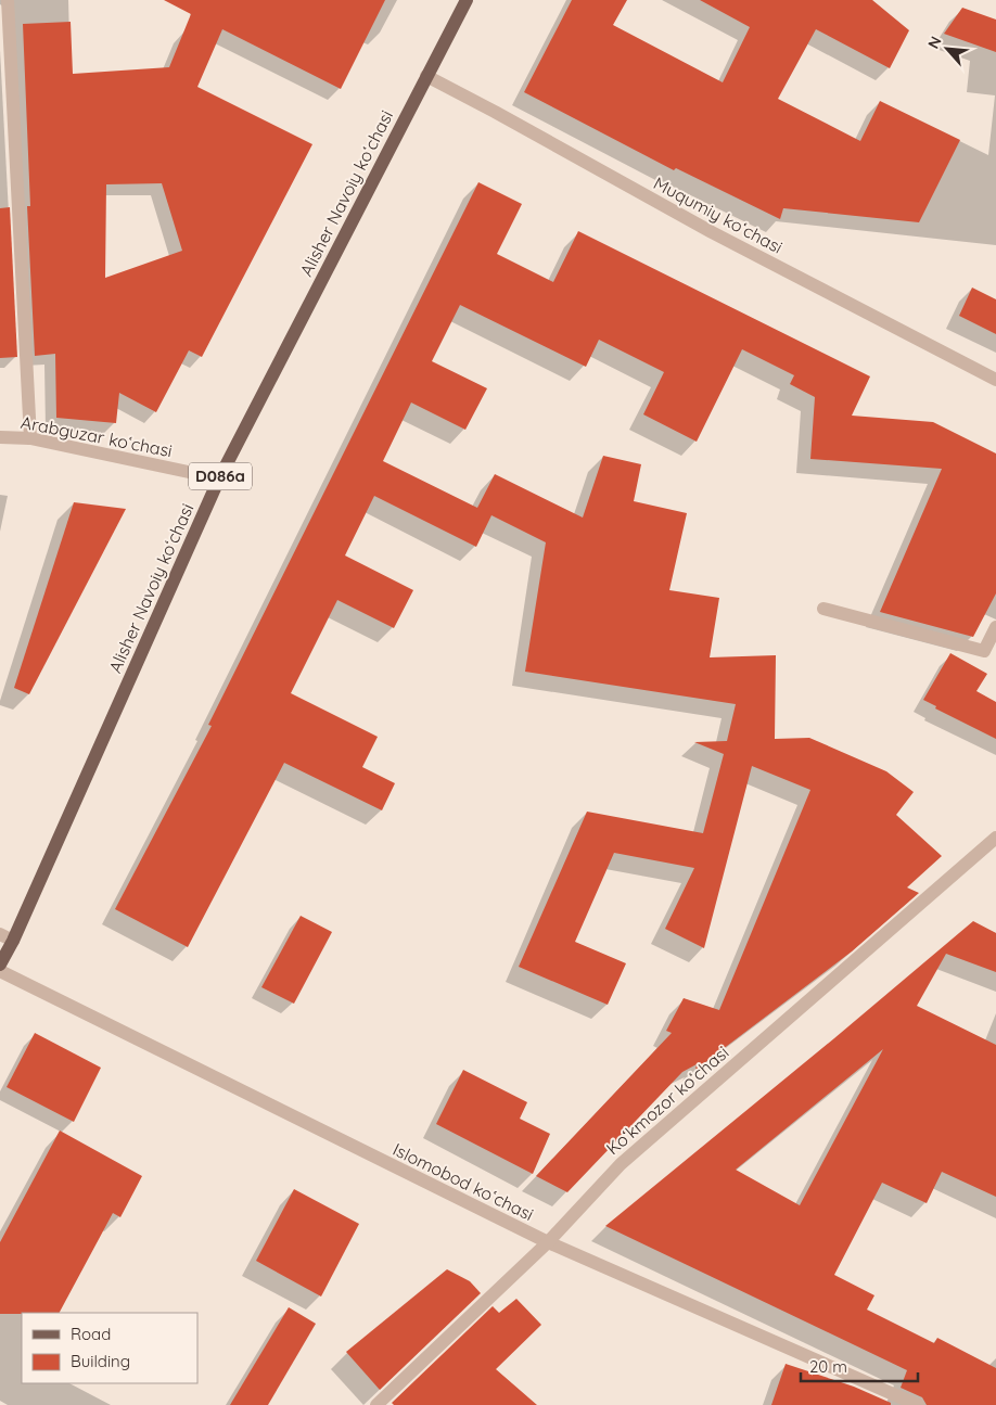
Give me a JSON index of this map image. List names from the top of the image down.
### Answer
{
  "streets": {
    "main road": ["Alisher Navoiy koʻchasi", "D086a"],
    "street": [
      "Muqumiy koʻchasi",
      "Arabguzar koʻchasi",
      "Koʻkmozor koʻchasi",
      "Islomobod ko‘chasi"
    ]
  },
  "crossings": [
    ["Alisher Navoiy koʻchasi", "Muqumiy koʻchasi"],
    ["Alisher Navoiy koʻchasi", "Arabguzar koʻchasi"],
    ["Koʻkmozor koʻchasi", "Islomobod ko‘chasi"]
  ],
  "legend": ["Road", "Building"],
  "scale_bar": "20 m",
  "north": "top left"
}
